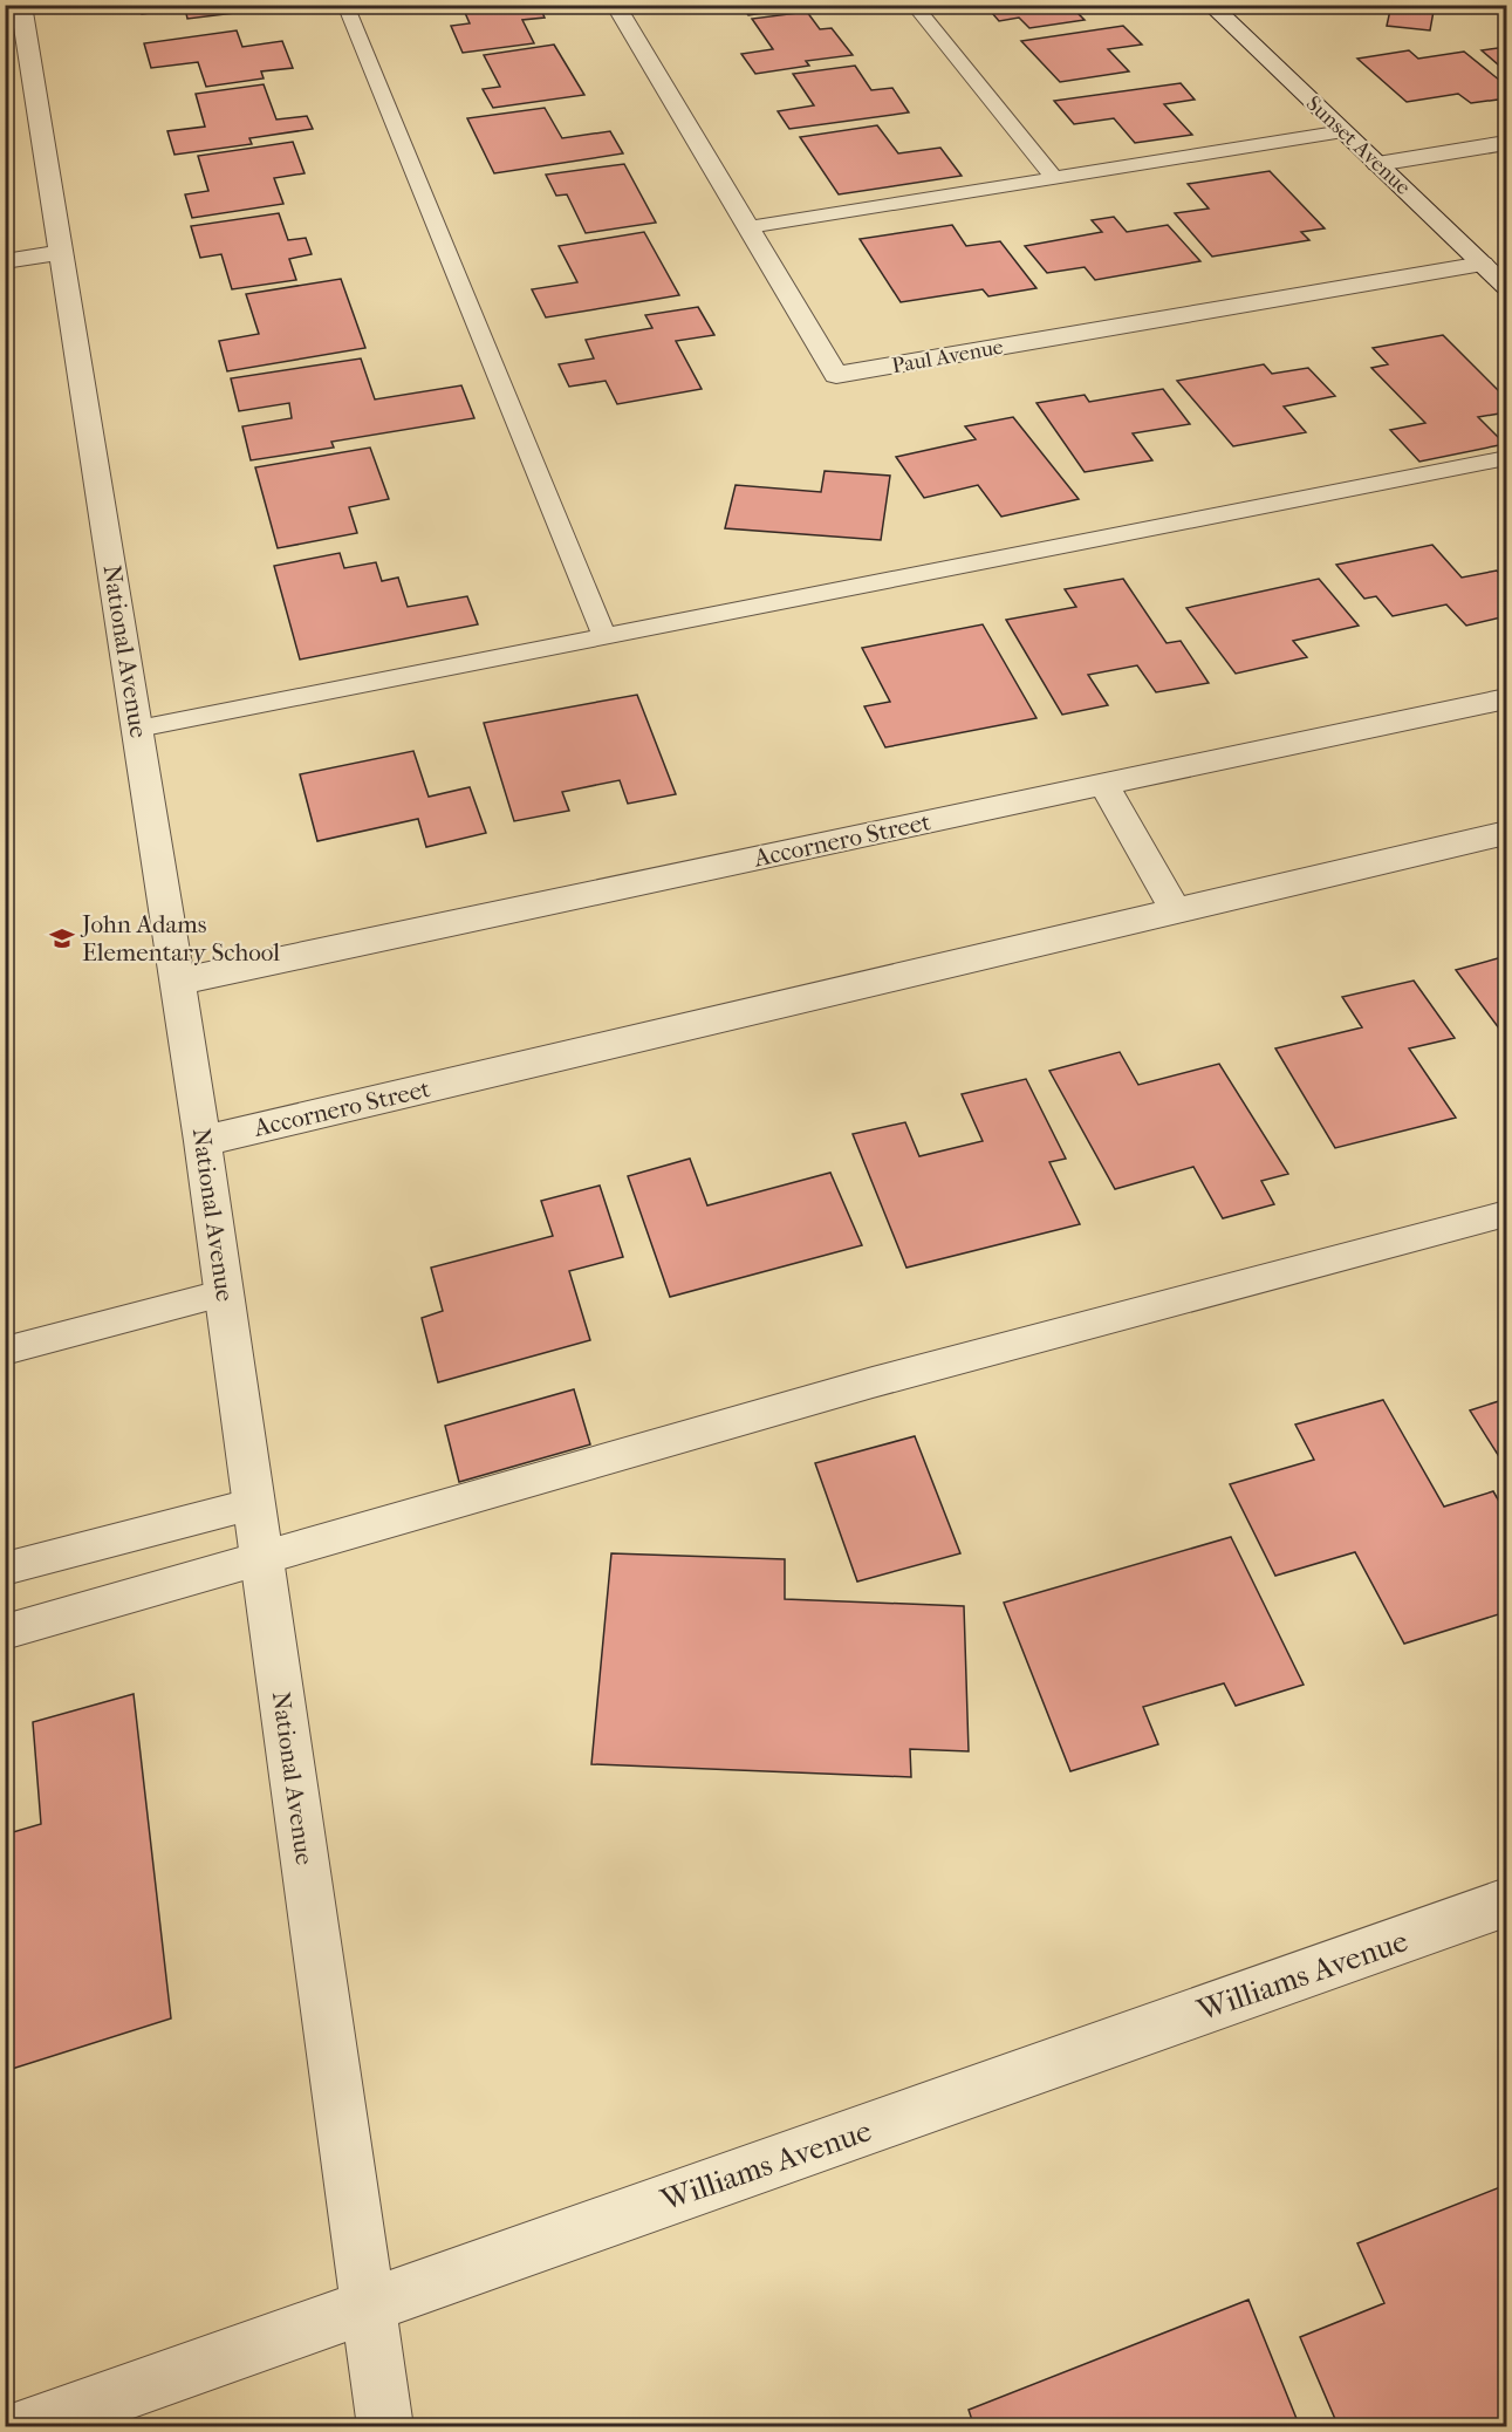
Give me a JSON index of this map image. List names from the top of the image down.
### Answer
{
  "streets": {
    "street": [
      "Sunset Avenue",
      "Paul Avenue",
      "National Avenue",
      "Accornero Street",
      "Williams Avenue"
    ]
  },
  "crossings": [
    ["Sunset Avenue", "Paul Avenue"],
    ["National Avenue", "Accornero Street"],
    ["National Avenue", "Williams Avenue"]
  ],
  "places": {
    "school or university": ["John Adams Elementary School"]
  }
}
